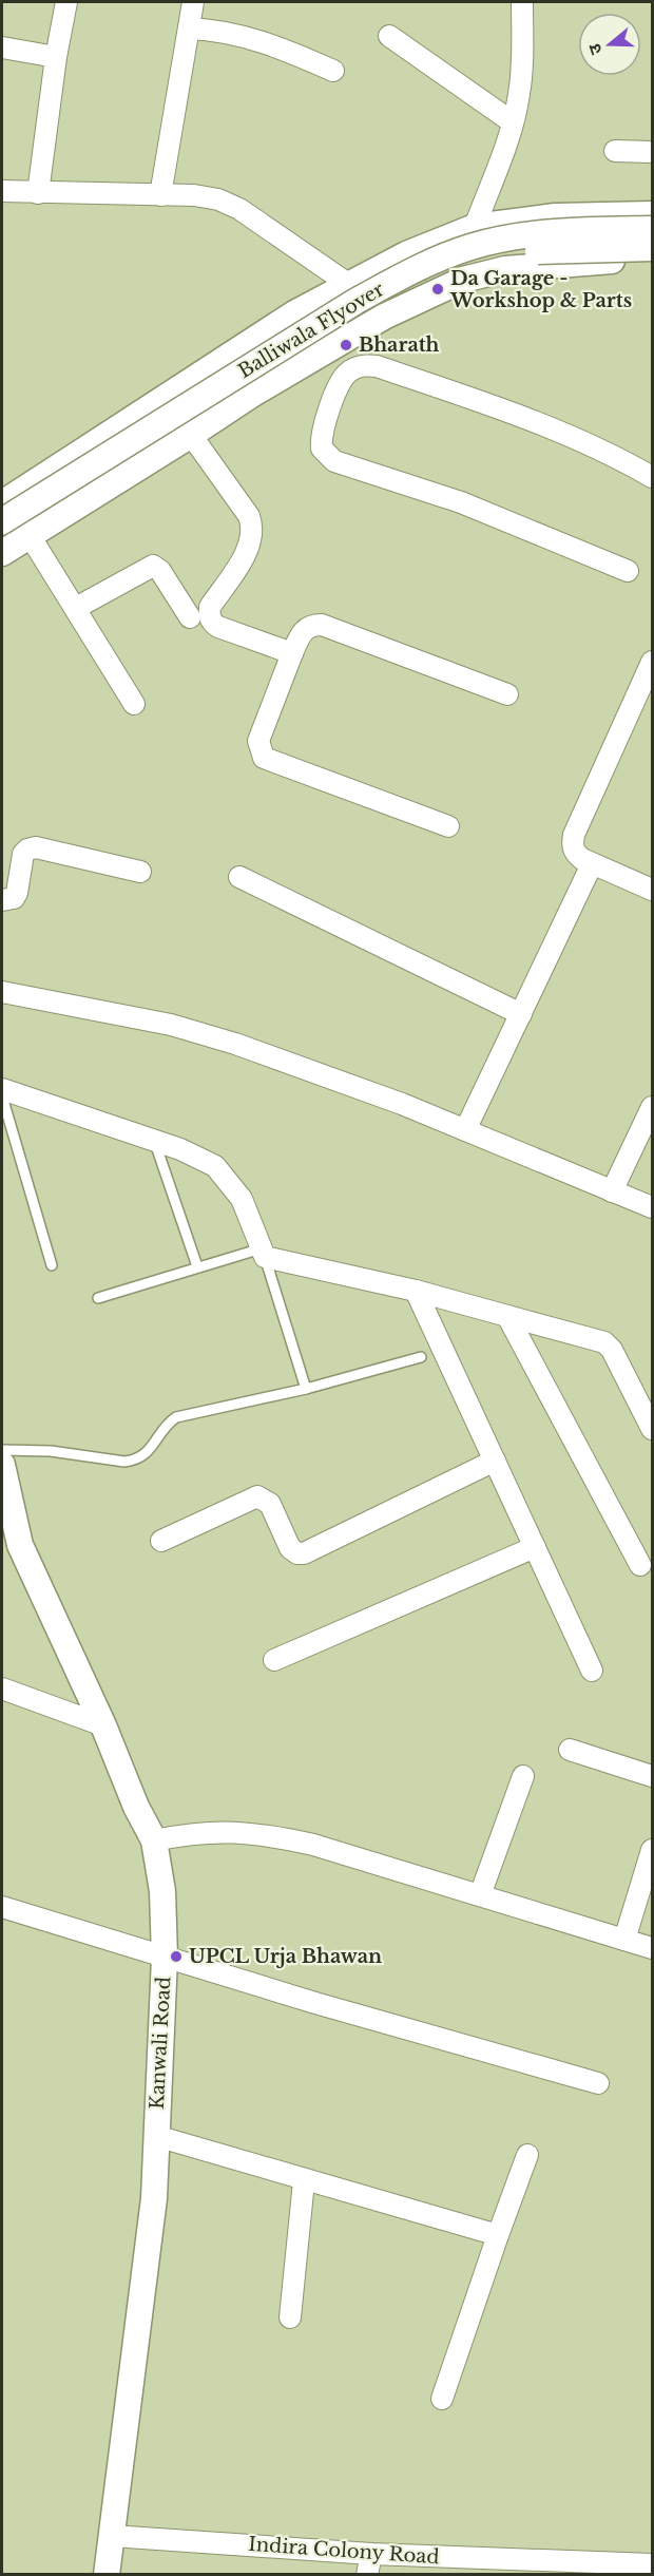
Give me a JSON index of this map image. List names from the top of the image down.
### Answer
{
  "streets": {
    "street": ["Balliwala Flyover", "Kanwali Road", "Indira Colony Road"]
  },
  "crossings": [
    ["Kanwali Road", "Indira Colony Road"]
  ],
  "places": ["Da Garage - Workshop & Parts", "Bharath", "UPCL Urja Bhawan"],
  "north": "left"
}
